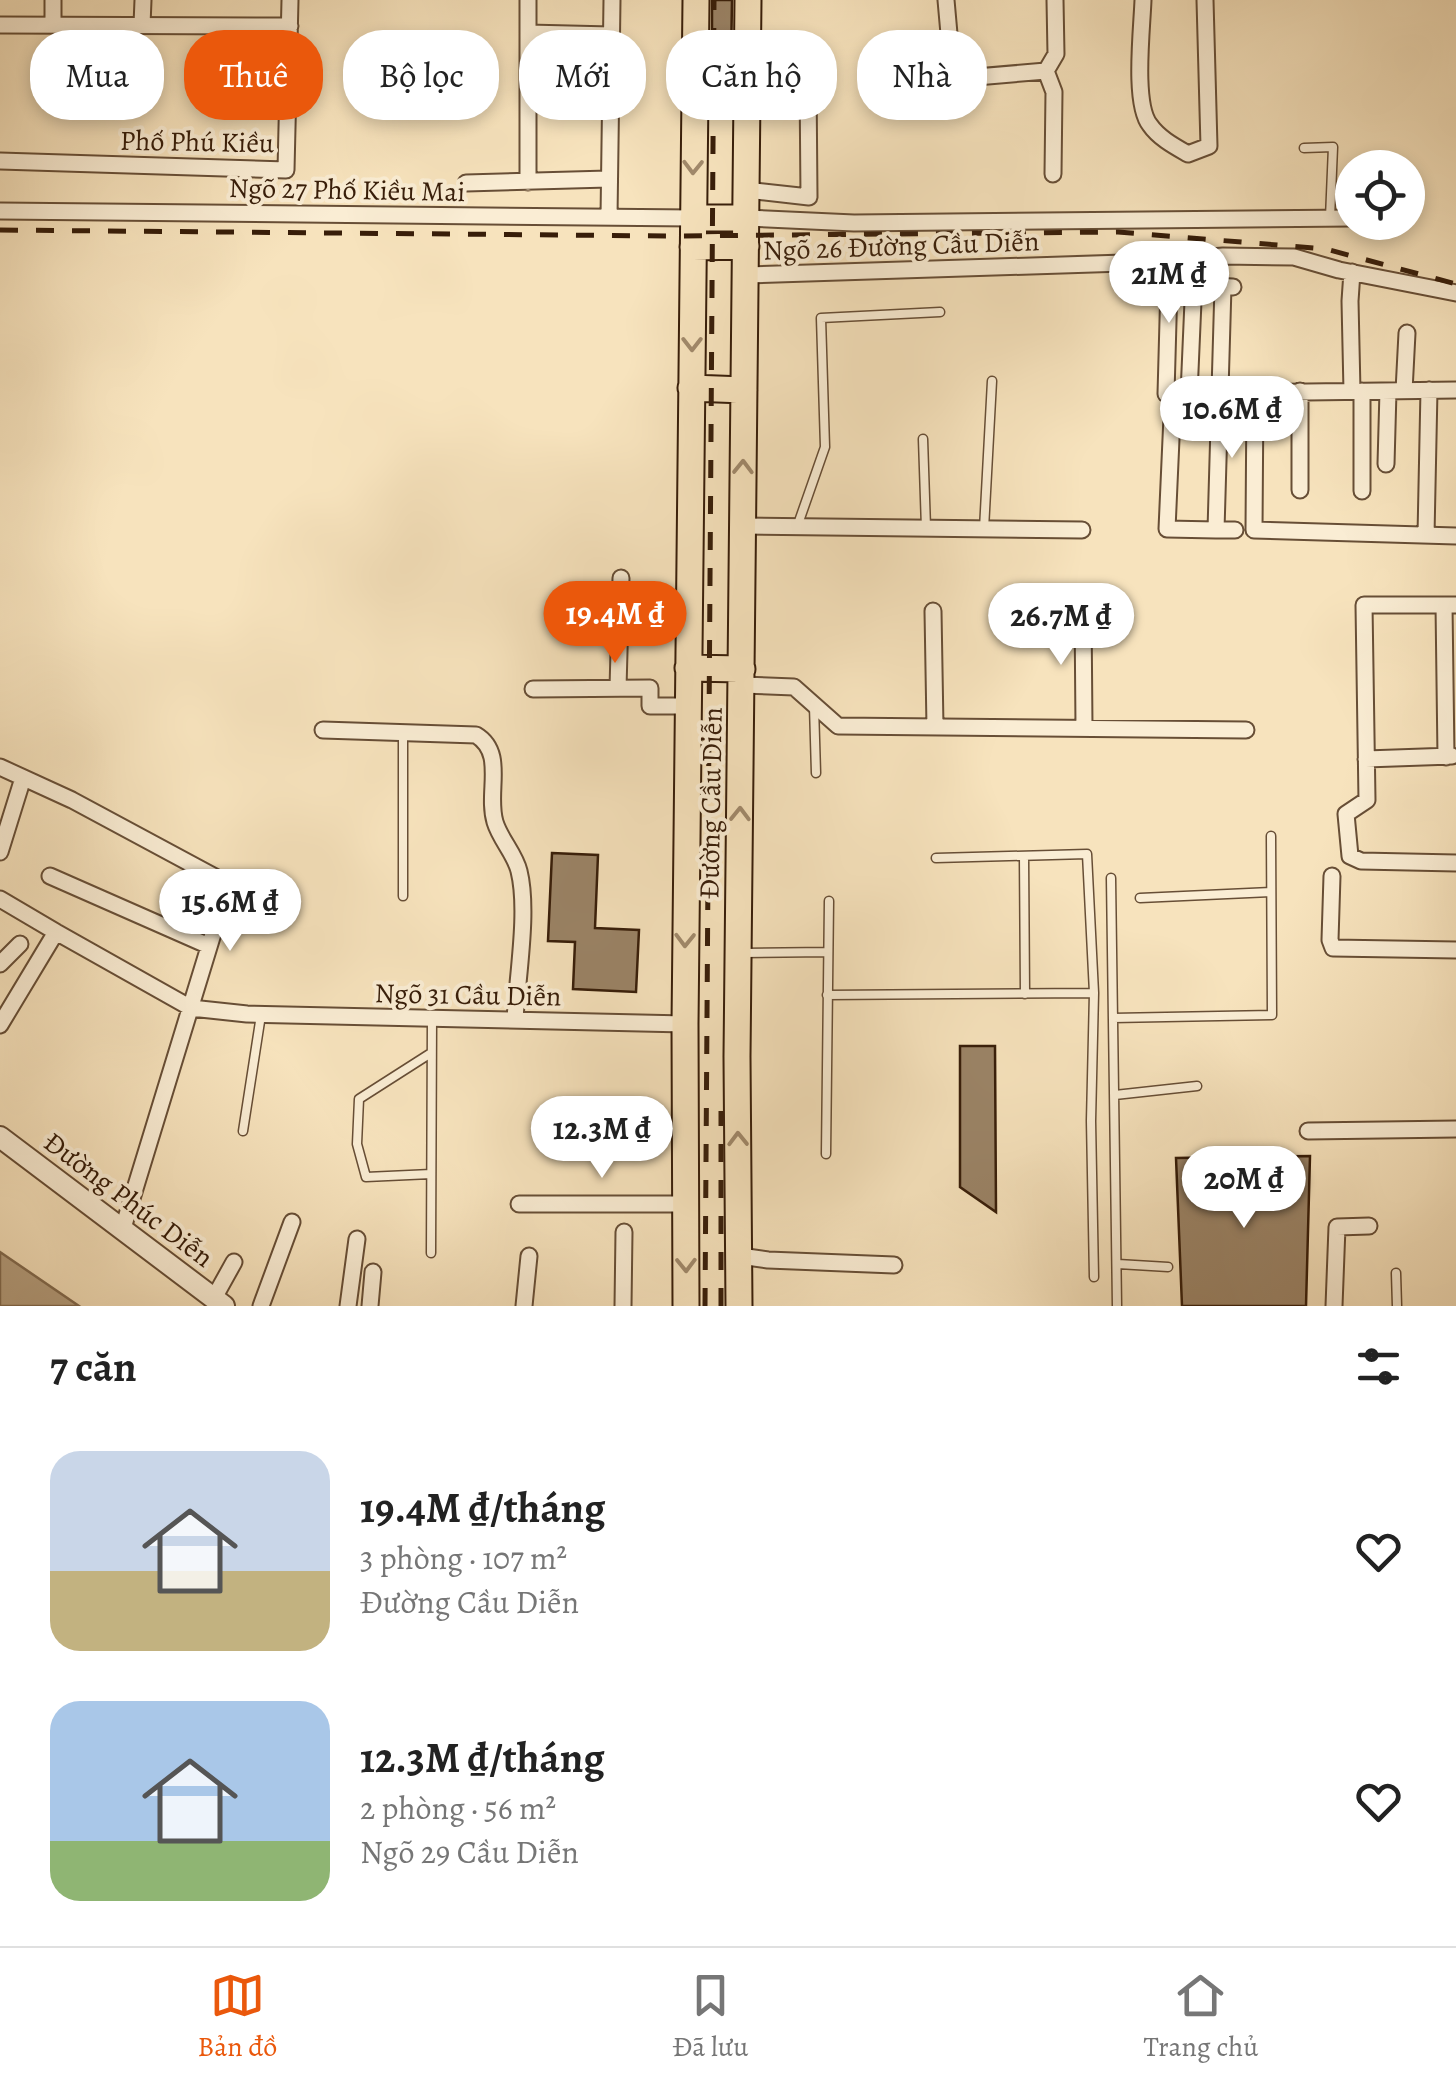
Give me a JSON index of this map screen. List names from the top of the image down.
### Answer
{
  "streets": {
    "highway": ["Đường Cầu Diễn"],
    "street": [
      "Phố Phú Kiều",
      "Ngõ 27 Phố Kiều Mai",
      "Ngõ 26 Đường Cầu Diễn",
      "Ngõ 31 Cầu Diễn",
      "Đường Phúc Diễn"
    ]
  },
  "crossings": [
    ["Ngõ 27 Phố Kiều Mai", "Đường Cầu Diễn"],
    ["Ngõ 26 Đường Cầu Diễn", "Đường Cầu Diễn"],
    ["Đường Cầu Diễn", "Ngõ 31 Cầu Diễn"]
  ],
  "page": {
    "chip": [
      "Mua",
      "Thuê",
      "Bộ lọc",
      "Mới",
      "Căn hộ",
      "Nhà"
    ],
    "price": [
      "21M ₫",
      "10.6M ₫",
      "19.4M ₫",
      "26.7M ₫",
      "15.6M ₫",
      "12.3M ₫",
      "20M ₫"
    ],
    "heading": "7 căn",
    "list": [
      {
        "name": "19.4M ₫/tháng",
        "note": "3 phòng · 107 m² · Đường Cầu Diễn"
      },
      {
        "name": "12.3M ₫/tháng",
        "note": "2 phòng · 56 m² · Ngõ 29 Cầu Diễn"
      }
    ],
    "tabs": ["Bản đồ", "Đã lưu", "Trang chủ"]
  }
}
